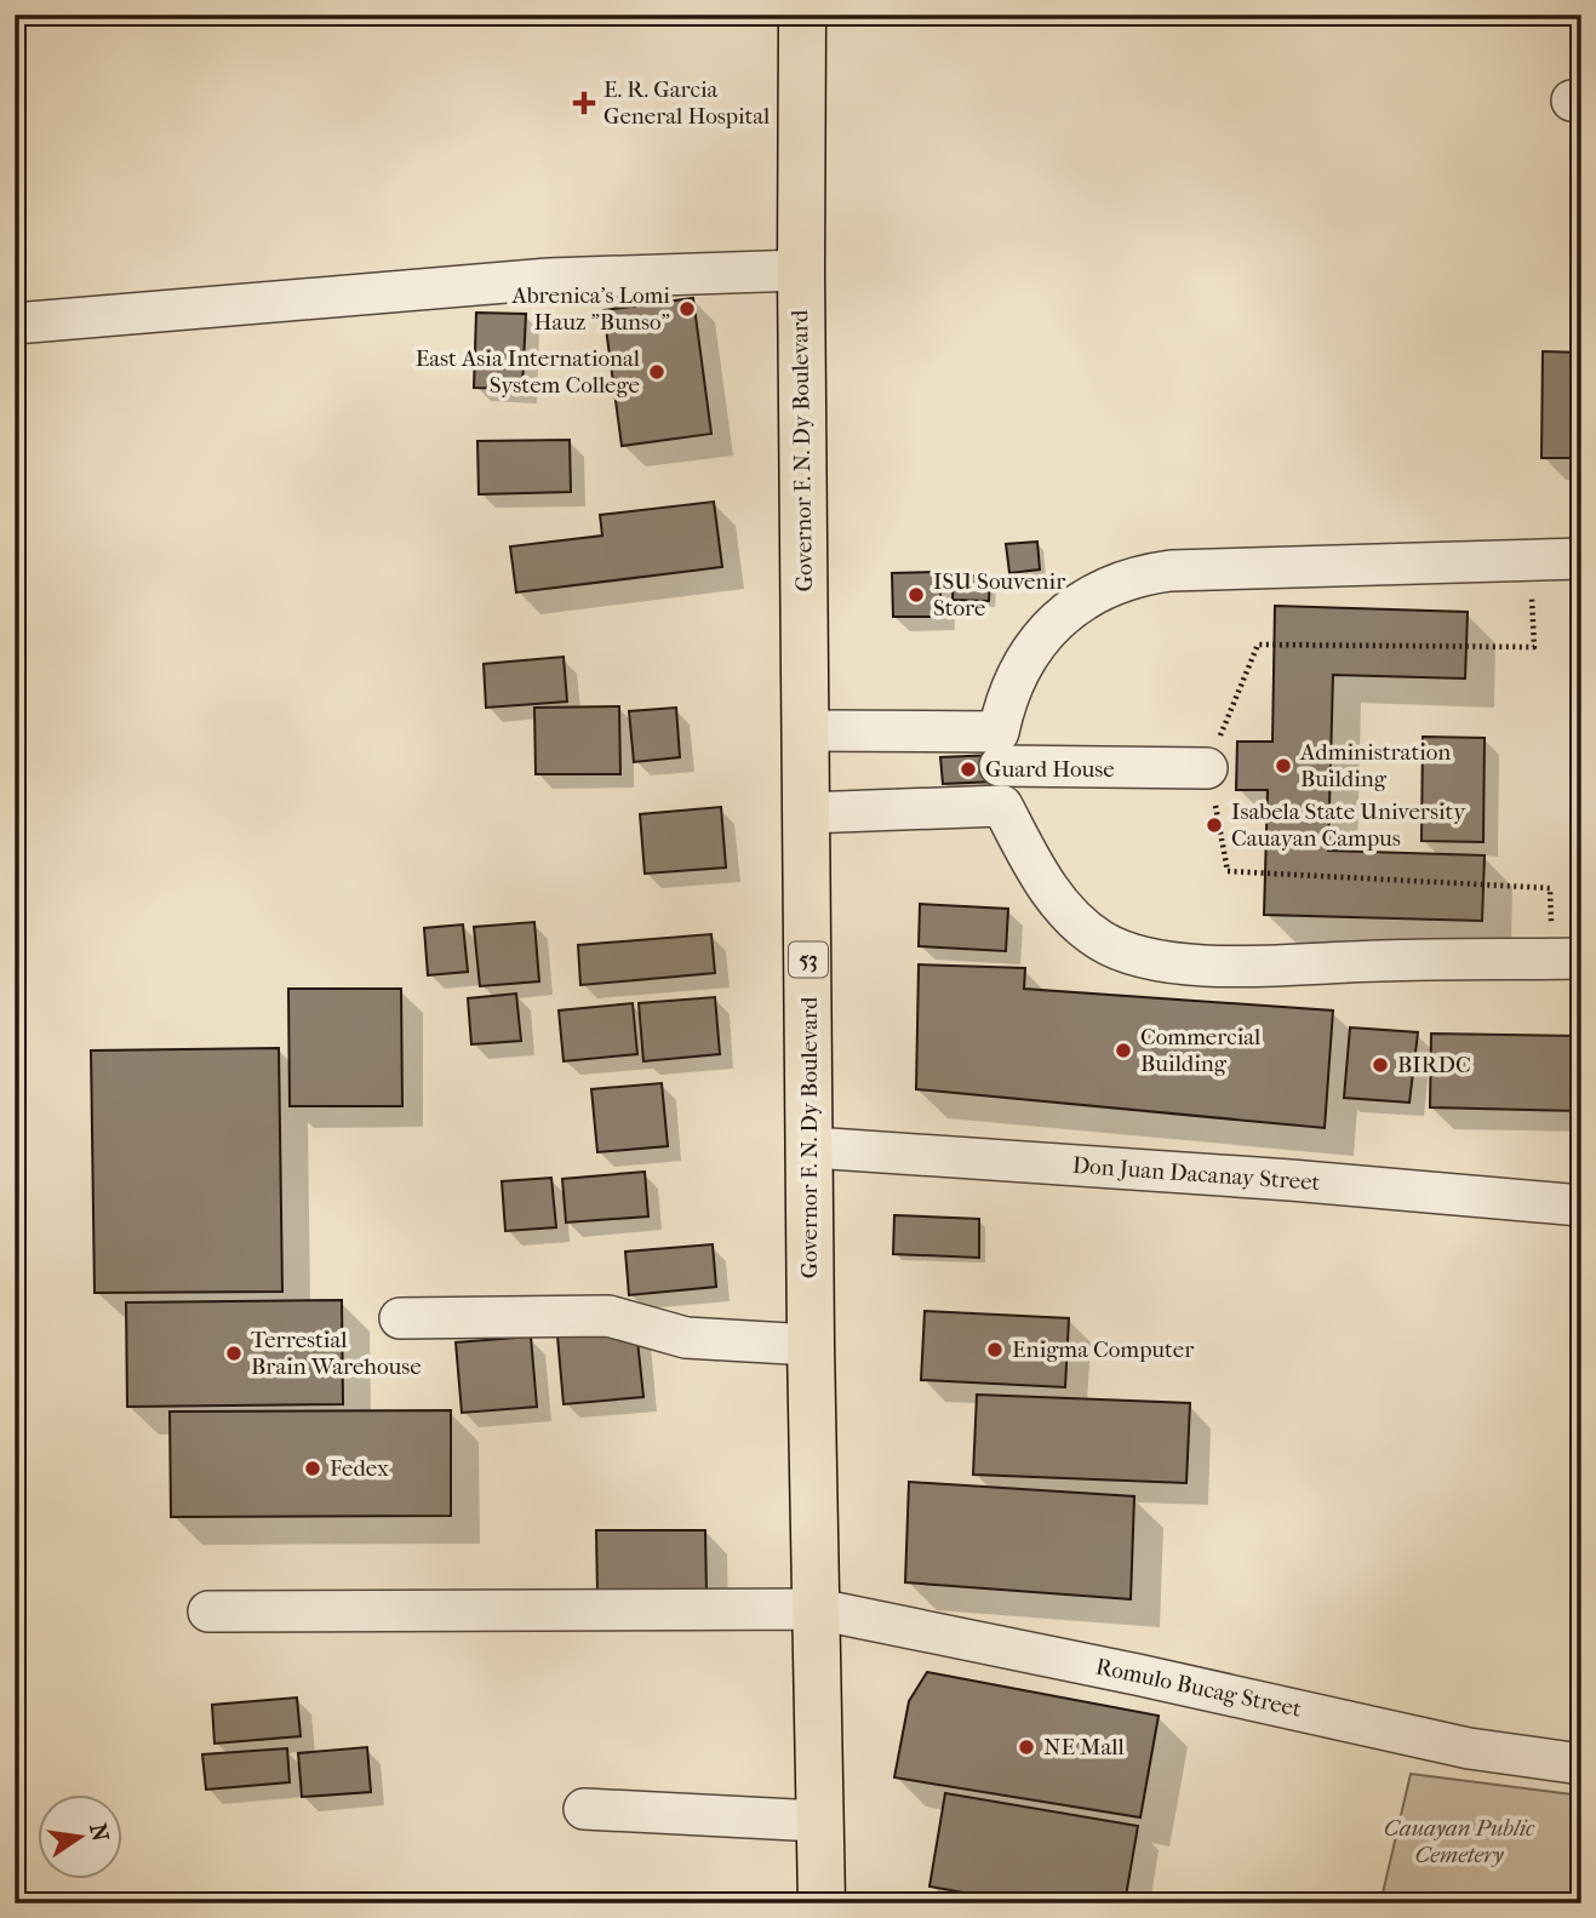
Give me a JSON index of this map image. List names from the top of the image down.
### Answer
{
  "streets": {
    "highway": ["Governor F. N. Dy Boulevard", "53"],
    "street": ["Don Juan Dacanay Street", "Romulo Bucag Street"]
  },
  "crossings": [
    ["Governor F. N. Dy Boulevard", "Don Juan Dacanay Street"],
    ["Governor F. N. Dy Boulevard", "Romulo Bucag Street"]
  ],
  "parks": ["Cauayan Public Cemetery"],
  "places": {
    "health": ["E. R. Garcia General Hospital"],
    "other": [
      "Abrenica's Lomi Hauz \"Bunso\"",
      "East Asia International System College",
      "ISU Souvenir Store",
      "Administration Building",
      "Guard House",
      "Isabela State University Cauayan Campus",
      "Commercial Building",
      "BIRDC",
      "Enigma Computer",
      "Terrestial Brain Warehouse",
      "Fedex",
      "NE Mall"
    ]
  },
  "north": "right"
}
